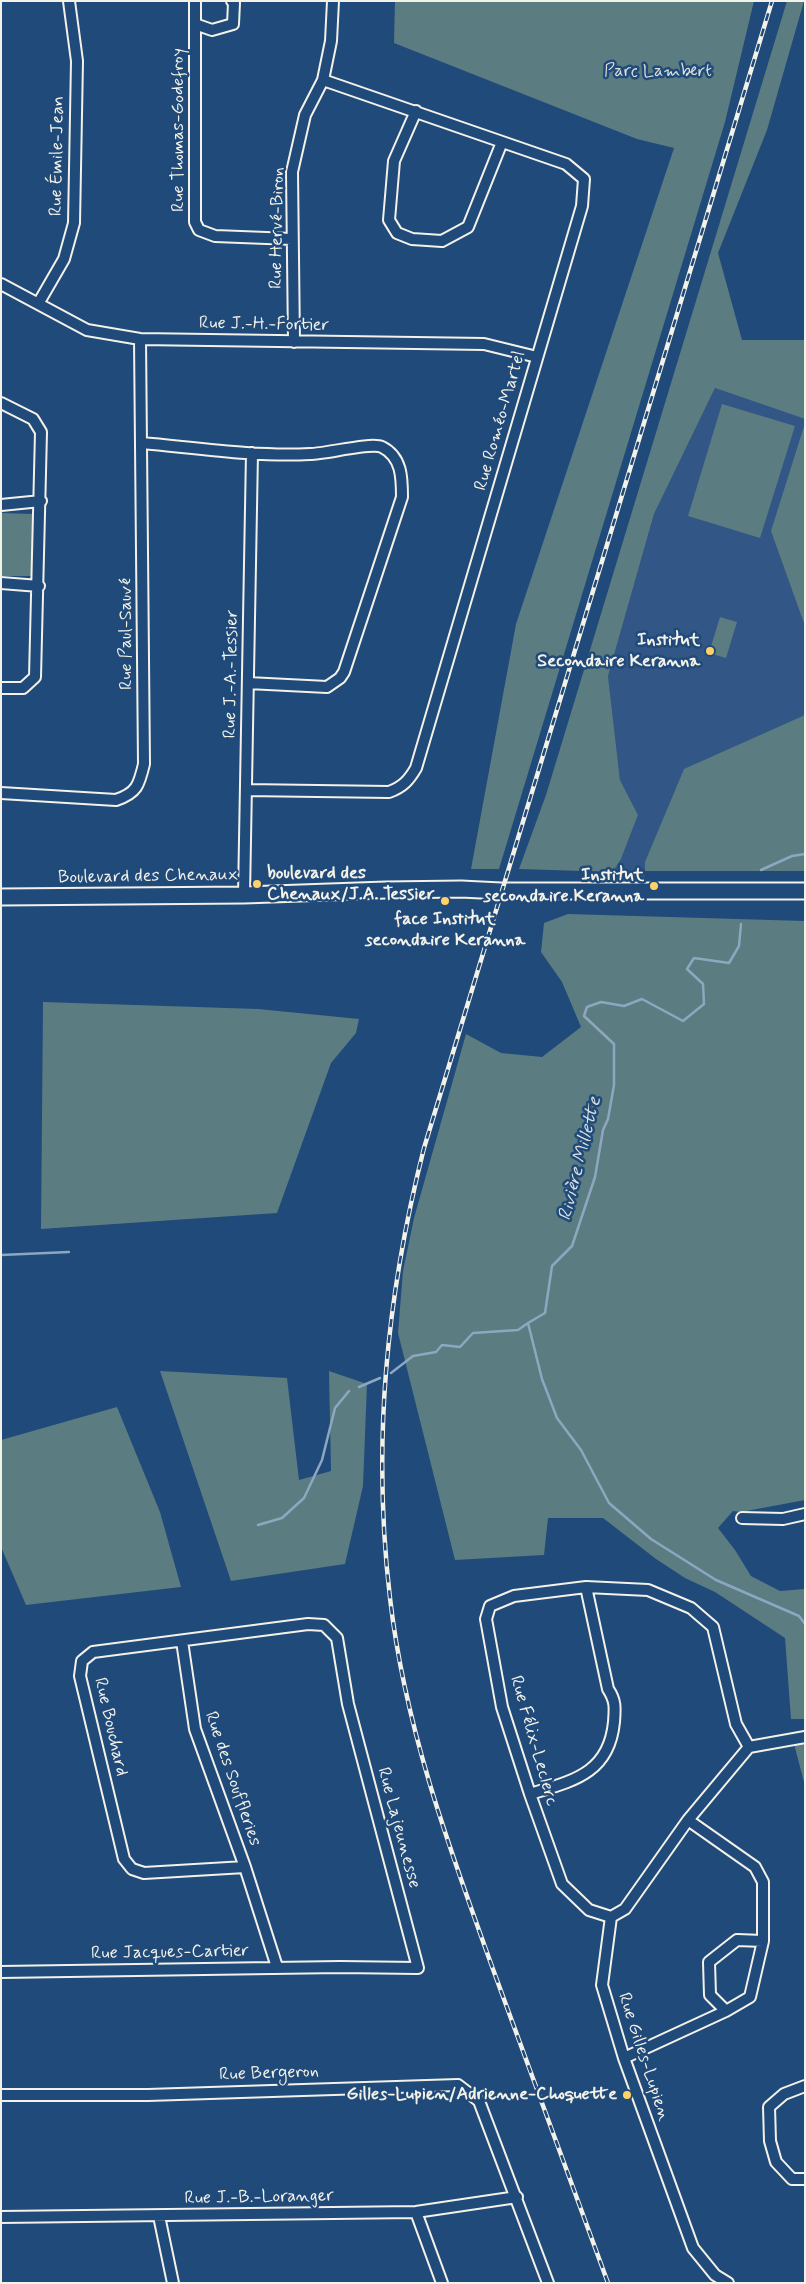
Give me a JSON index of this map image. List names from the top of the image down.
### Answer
{
  "streets": {
    "main road": ["Boulevard des Chenaux"],
    "street": [
      "Rue Thomas-Godefroy",
      "Rue Émile-Jean",
      "Rue Hervé-Biron",
      "Rue J.-H.-Fortier",
      "Rue Roméo-Martel",
      "Rue Paul-Sauvé",
      "Rue J.-A.-Tessier",
      "Rue Bouchard",
      "Rue Félix-Leclerc",
      "Rue des Souffleries",
      "Rue Lajeunesse",
      "Rue Jacques-Cartier",
      "Rue Gilles-Lupien",
      "Rue Bergeron",
      "Rue J.-B.-Loranger"
    ]
  },
  "crossings": [
    ["Rue Thomas-Godefroy", "Rue Hervé-Biron"],
    ["Rue Émile-Jean", "Rue J.-H.-Fortier"],
    ["Rue Hervé-Biron", "Rue J.-H.-Fortier"],
    ["Rue Hervé-Biron", "Rue Roméo-Martel"],
    ["Rue J.-H.-Fortier", "Rue Roméo-Martel"],
    ["Rue J.-H.-Fortier", "Rue Paul-Sauvé"],
    ["Rue Roméo-Martel", "Rue J.-A.-Tessier"],
    ["Rue J.-A.-Tessier", "Boulevard des Chenaux"],
    ["Rue Bouchard", "Rue des Souffleries"],
    ["Rue Bouchard", "Rue Lajeunesse"],
    ["Rue Félix-Leclerc", "Rue Gilles-Lupien"],
    ["Rue des Souffleries", "Rue Jacques-Cartier"],
    ["Rue Lajeunesse", "Rue Jacques-Cartier"],
    ["Rue Bergeron", "Rue J.-B.-Loranger"]
  ],
  "water": ["Rivière Millette"],
  "parks": ["Parc Lambert"],
  "places": [
    "Institut Secondaire Keranna",
    "boulevard des Chenaux/J.A. Tessier",
    "Institut secondaire Keranna",
    "face Institut secondaire Keranna",
    "Gilles-Lupien/Adrienne-Choquette"
  ]
}
